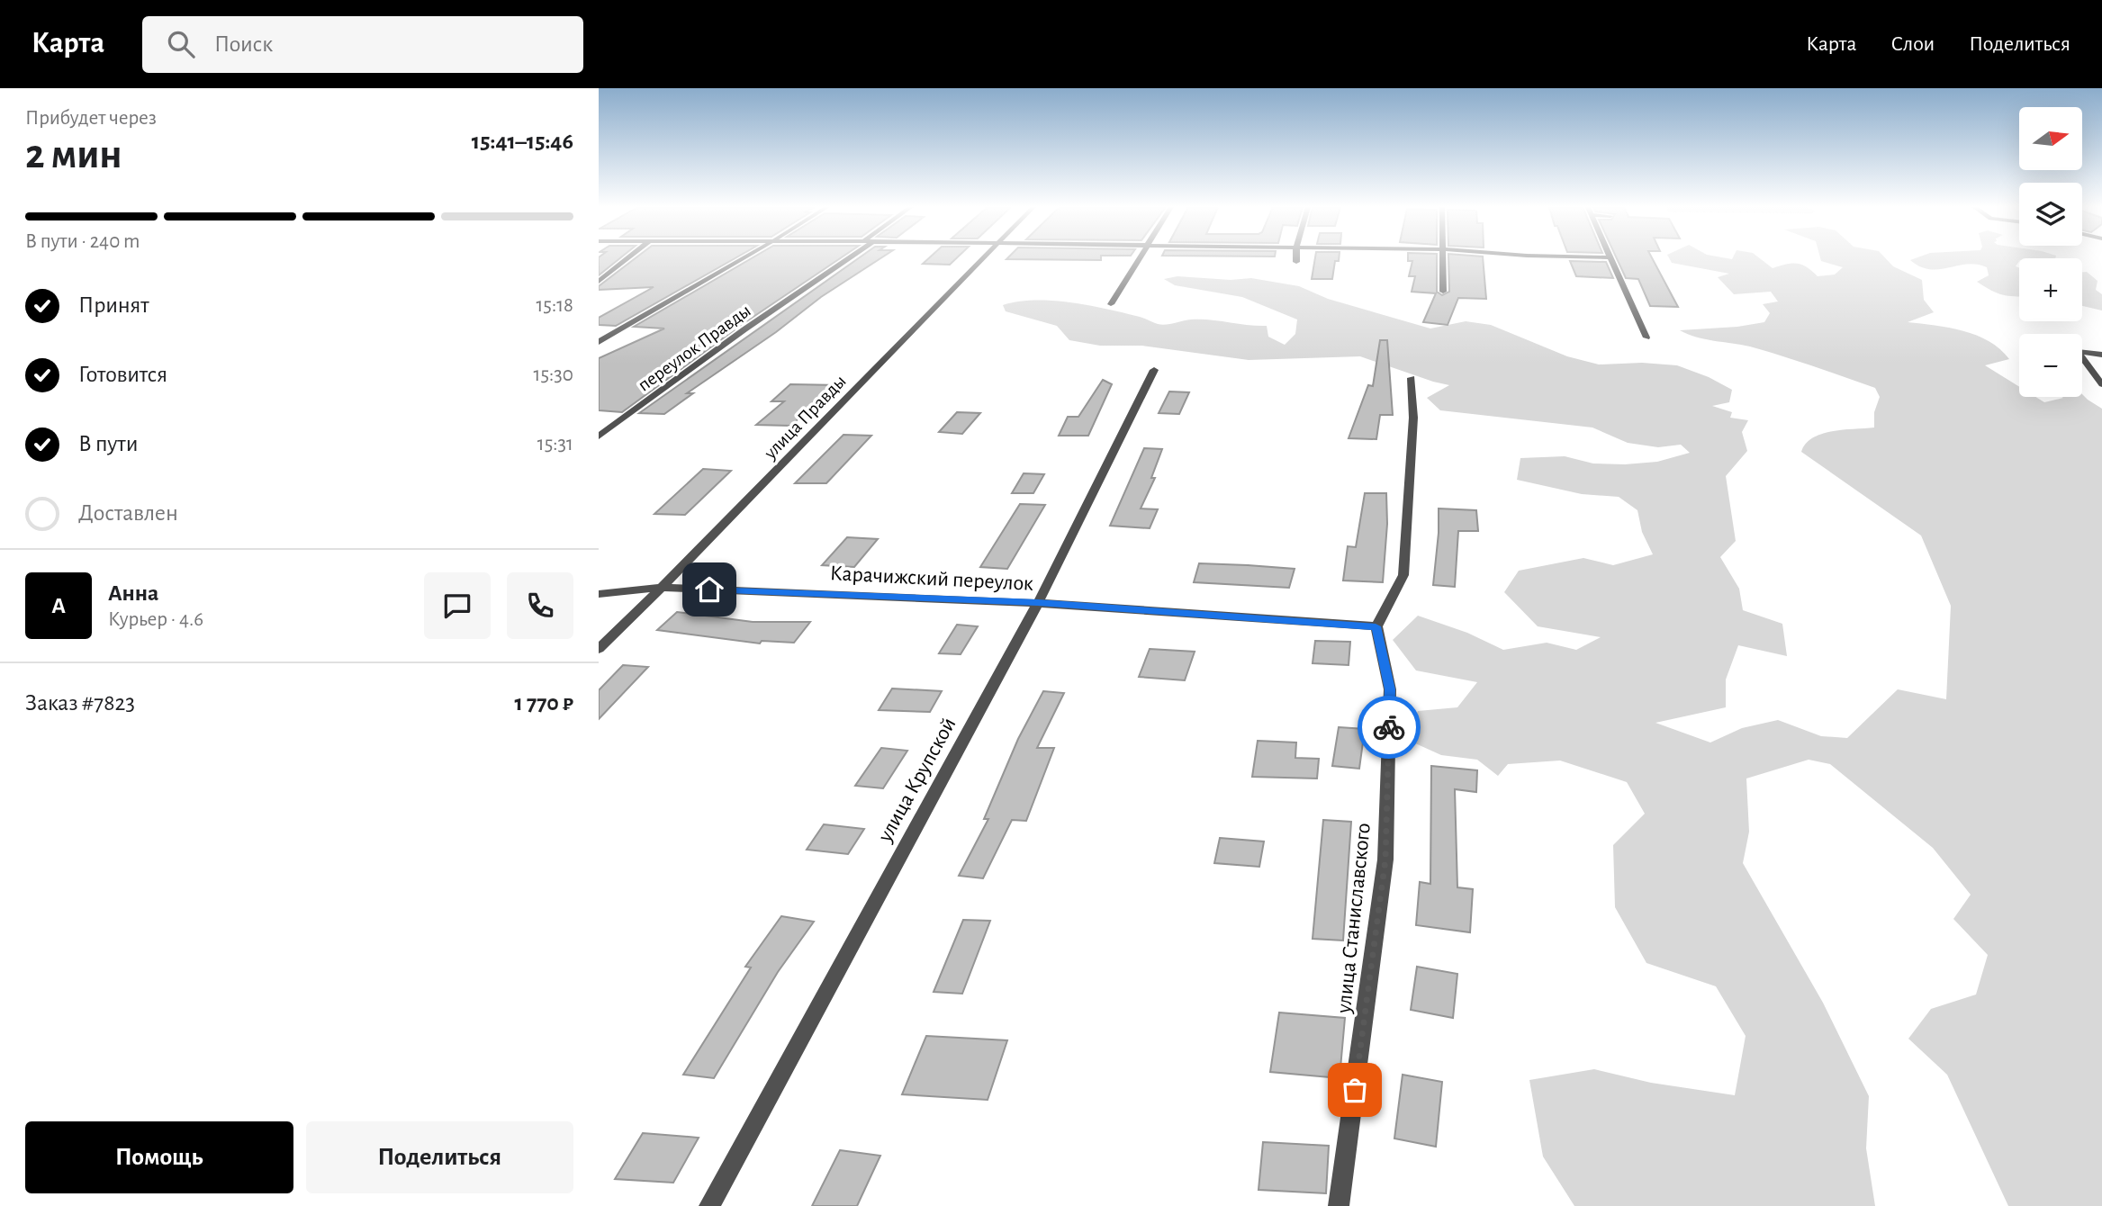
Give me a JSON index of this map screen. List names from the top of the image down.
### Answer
{
  "streets": {
    "street": [
      "переулок Правды",
      "улица Правды",
      "Карачижский переулок",
      "улица Крупской",
      "улица Станиславского"
    ]
  },
  "crossings": [
    ["улица Правды", "Карачижский переулок"],
    ["Карачижский переулок", "улица Крупской"],
    ["Карачижский переулок", "улица Станиславского"]
  ],
  "north": "right",
  "page": {
    "header": "Карта",
    "search": "Поиск",
    "nav": ["Карта", "Слои", "Поделиться"],
    "heading": ["2 мин", "Прибудет через", "15:41–15:46"],
    "panel": [
      "Анна",
      "Курьер · 4.6",
      "Заказ #7823",
      "1 770 ₽"
    ],
    "map_buttons": ["+", "−"],
    "bar": "В пути · 240 m",
    "list": [
      ["Принят", "15:18"],
      ["Готовится", "15:30"],
      ["В пути", "15:31"],
      "Доставлен"
    ],
    "round": "А",
    "buttons": ["Помощь", "Поделиться"]
  }
}
